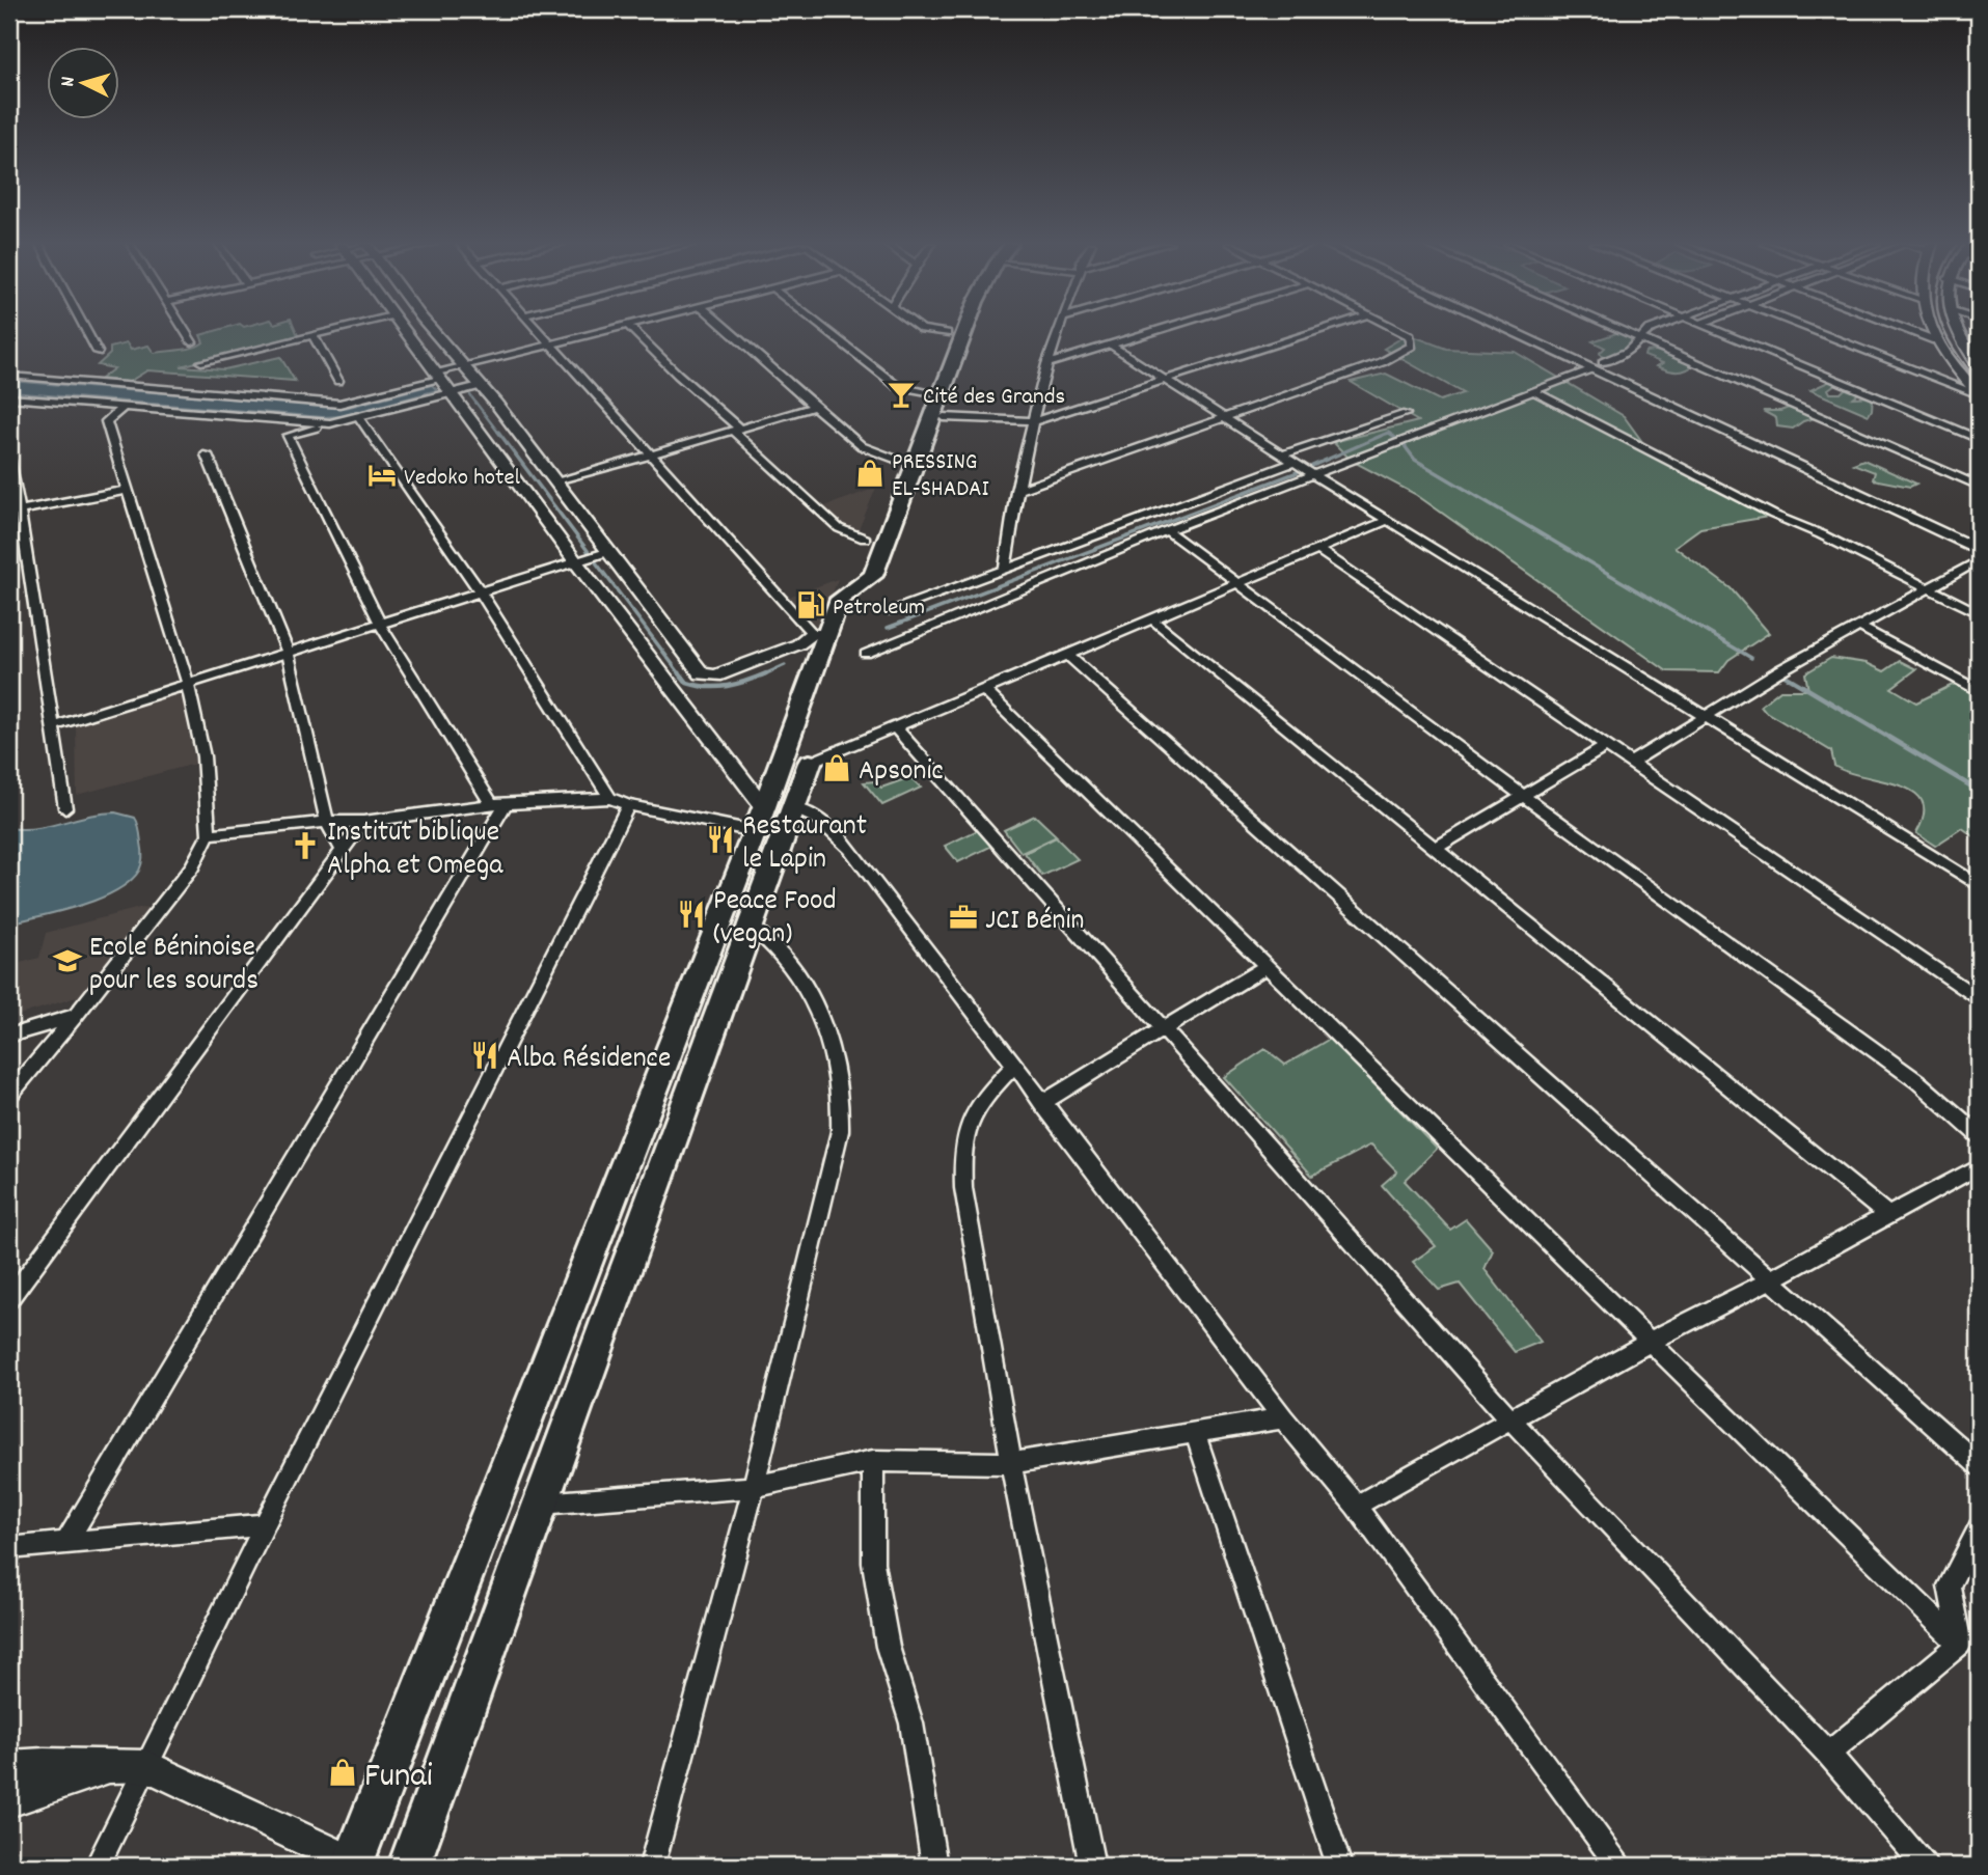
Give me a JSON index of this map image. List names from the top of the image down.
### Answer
{
  "places": {
    "bar": ["Cité des Grands"],
    "shop": ["PRESSING EL-SHADAI", "Apsonic", "Funai"],
    "hotel": ["Vedoko hotel"],
    "fuel station": ["Petroleum"],
    "restaurant": ["Restaurant le Lapin", "Peace Food (vegan)", "Alba Résidence"],
    "church": ["Institut biblique Alpha et Omega"],
    "office": ["JCI Bénin"],
    "school or university": ["Ecole Béninoise pour les sourds"]
  },
  "north": "left"
}
